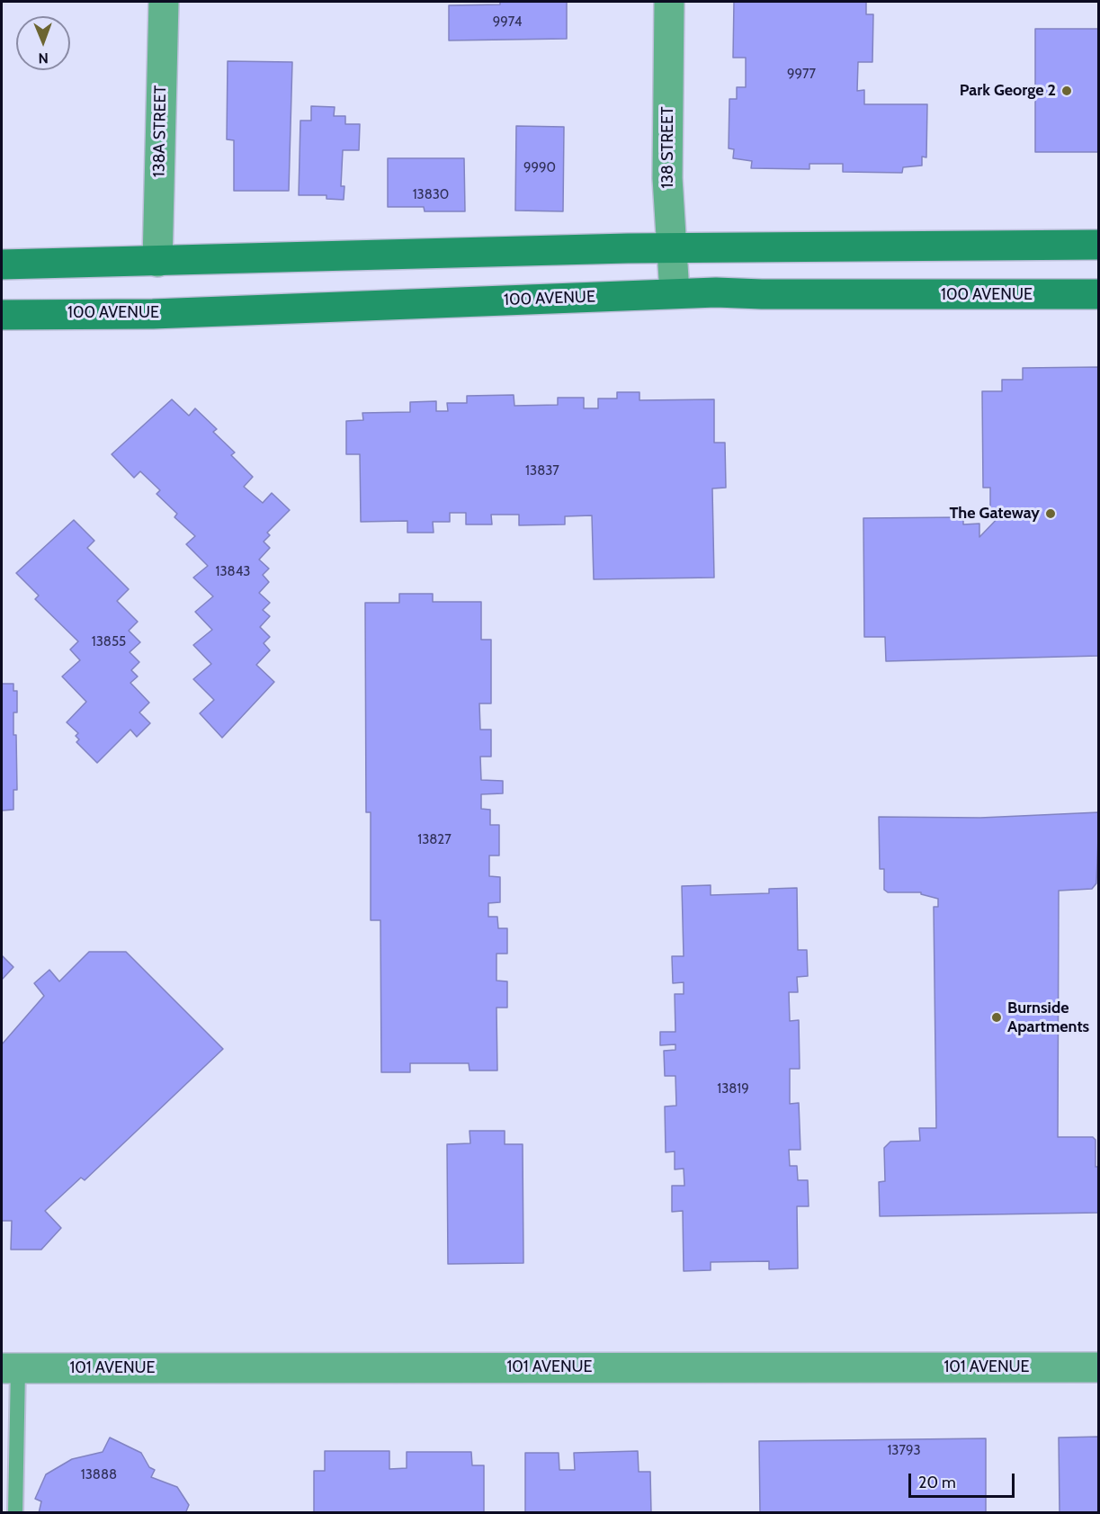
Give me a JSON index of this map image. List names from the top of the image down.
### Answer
{
  "streets": {
    "main road": ["100 AVENUE"],
    "street": ["138A STREET", "138 STREET", "101 AVENUE"]
  },
  "crossings": [
    ["138 STREET", "100 AVENUE"]
  ],
  "places": ["Park George 2", "The Gateway", "Burnside Apartments"],
  "house_numbers": [
    "9974",
    "9977",
    "9990",
    "13830",
    "13837",
    "13843",
    "13855",
    "13827",
    "13819",
    "13793",
    "13888"
  ],
  "scale_bar": "20 m",
  "north": "bottom"
}
